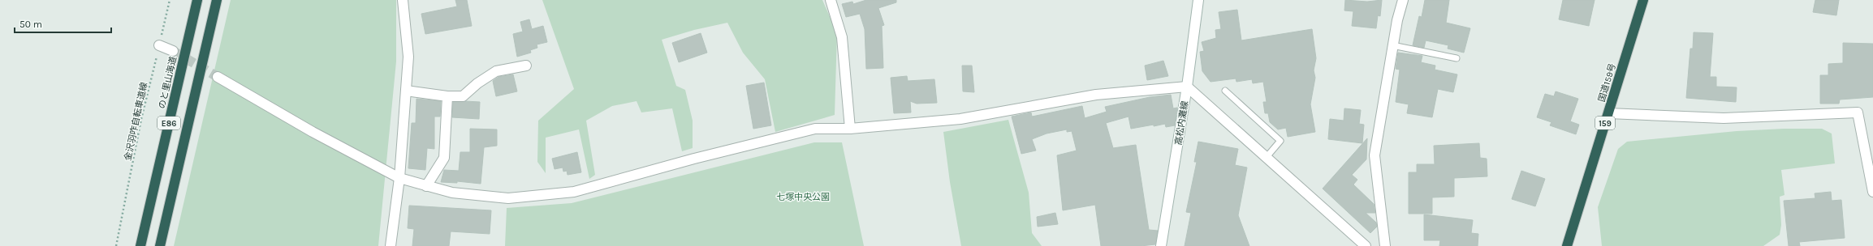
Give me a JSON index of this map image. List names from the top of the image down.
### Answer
{
  "streets": {
    "highway": [
      "のと里山海道",
      "国道159号",
      "E86",
      "159"
    ],
    "street": ["高松内灘線"],
    "path": ["金沢羽咋自転車道線"]
  },
  "parks": ["七塚中央公園"],
  "scale_bar": "50 m"
}
